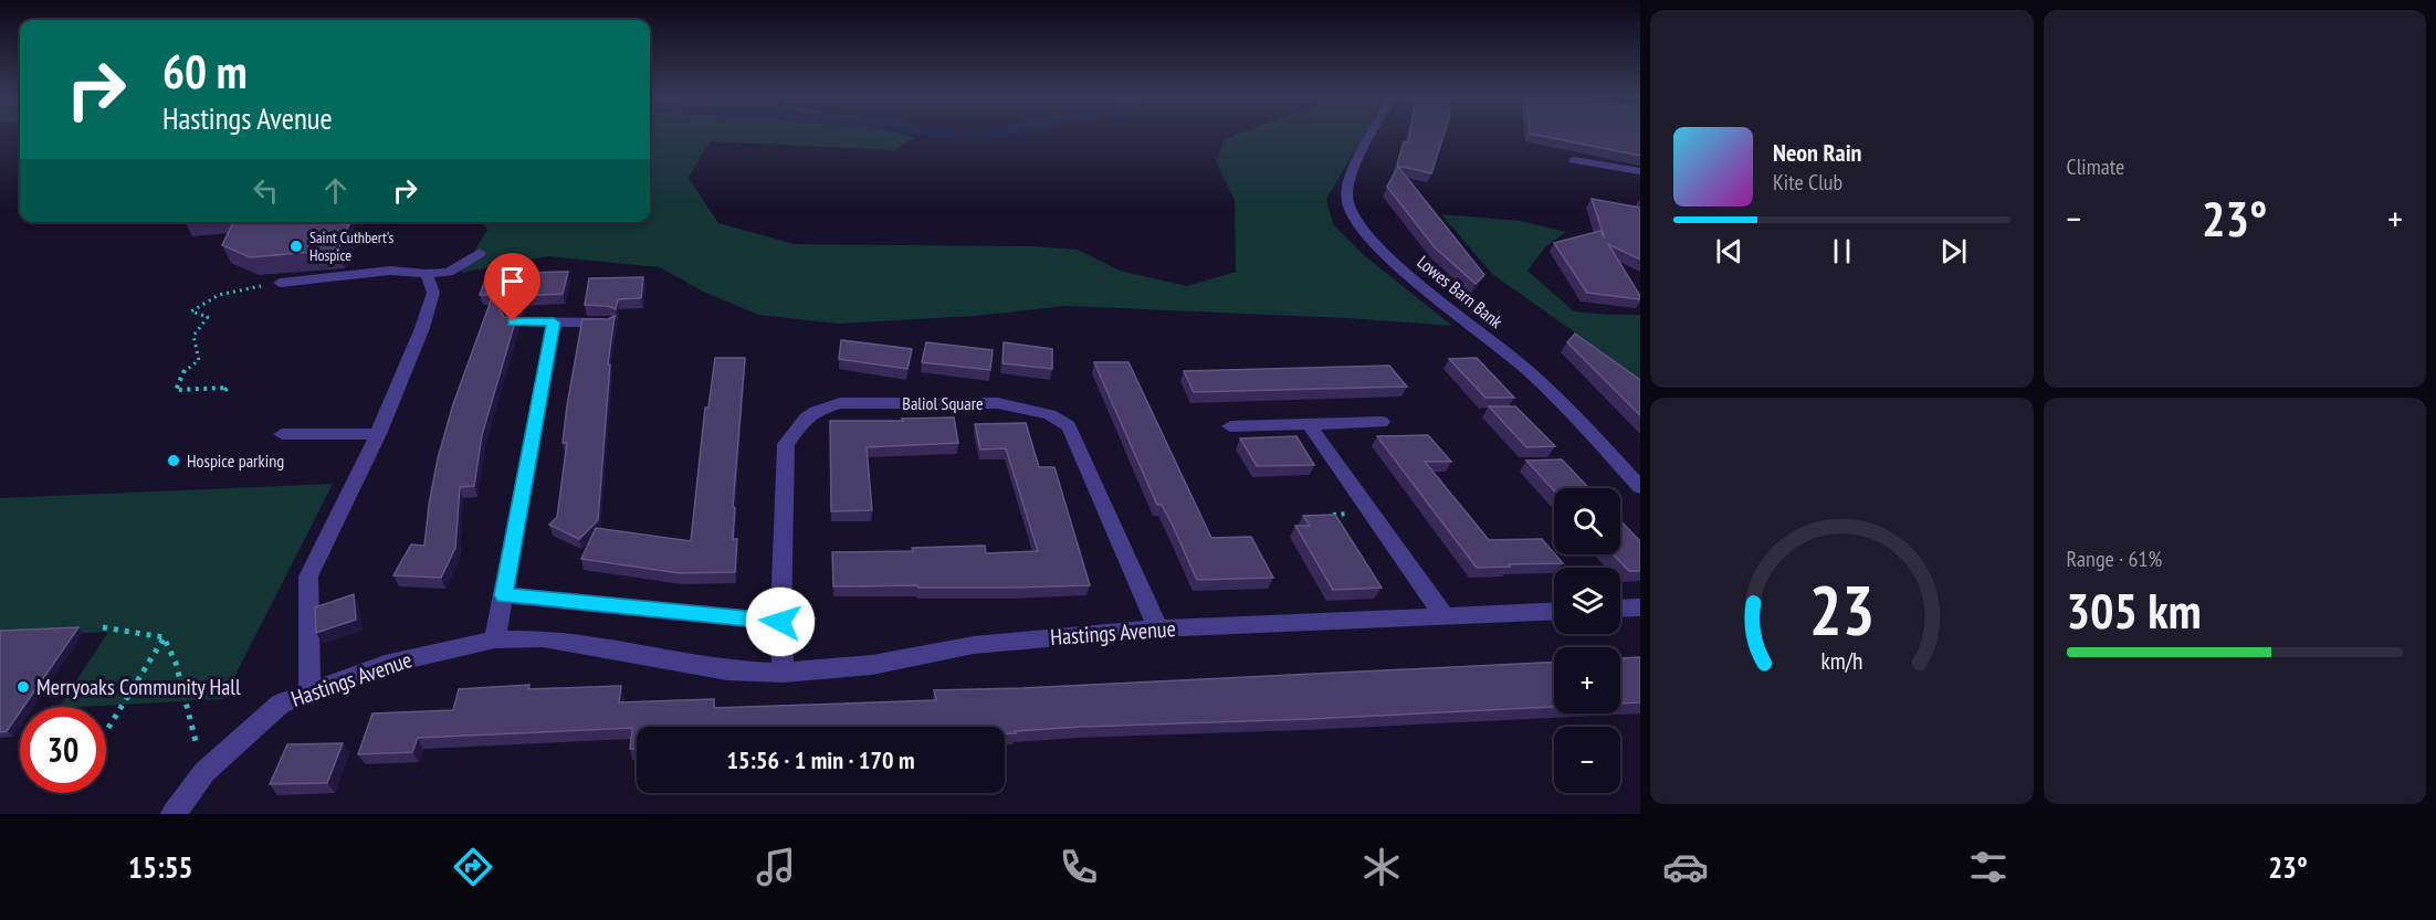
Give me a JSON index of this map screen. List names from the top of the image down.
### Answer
{
  "streets": {
    "street": ["Lowes Barn Bank", "Baliol Square", "Hastings Avenue"]
  },
  "crossings": [
    ["Baliol Square", "Hastings Avenue"]
  ],
  "places": ["Saint Cuthbert's Hospice", "Hospice parking", "Merryoaks Community Hall"],
  "page": {
    "tile": [
      "Climate",
      ["Range · 61%", "305 km"]
    ],
    "turn": ["60 m", "Hastings Avenue"],
    "song": ["Neon Rain", "Kite Club"],
    "heat": ["−", "23°", "+"],
    "map_buttons": ["+", "−"],
    "limit": "30",
    "trip": "15:56 · 1 min · 170 m",
    "tabs": ["15:55", "23°"],
    "gauge": ["23", "km/h"]
  }
}
